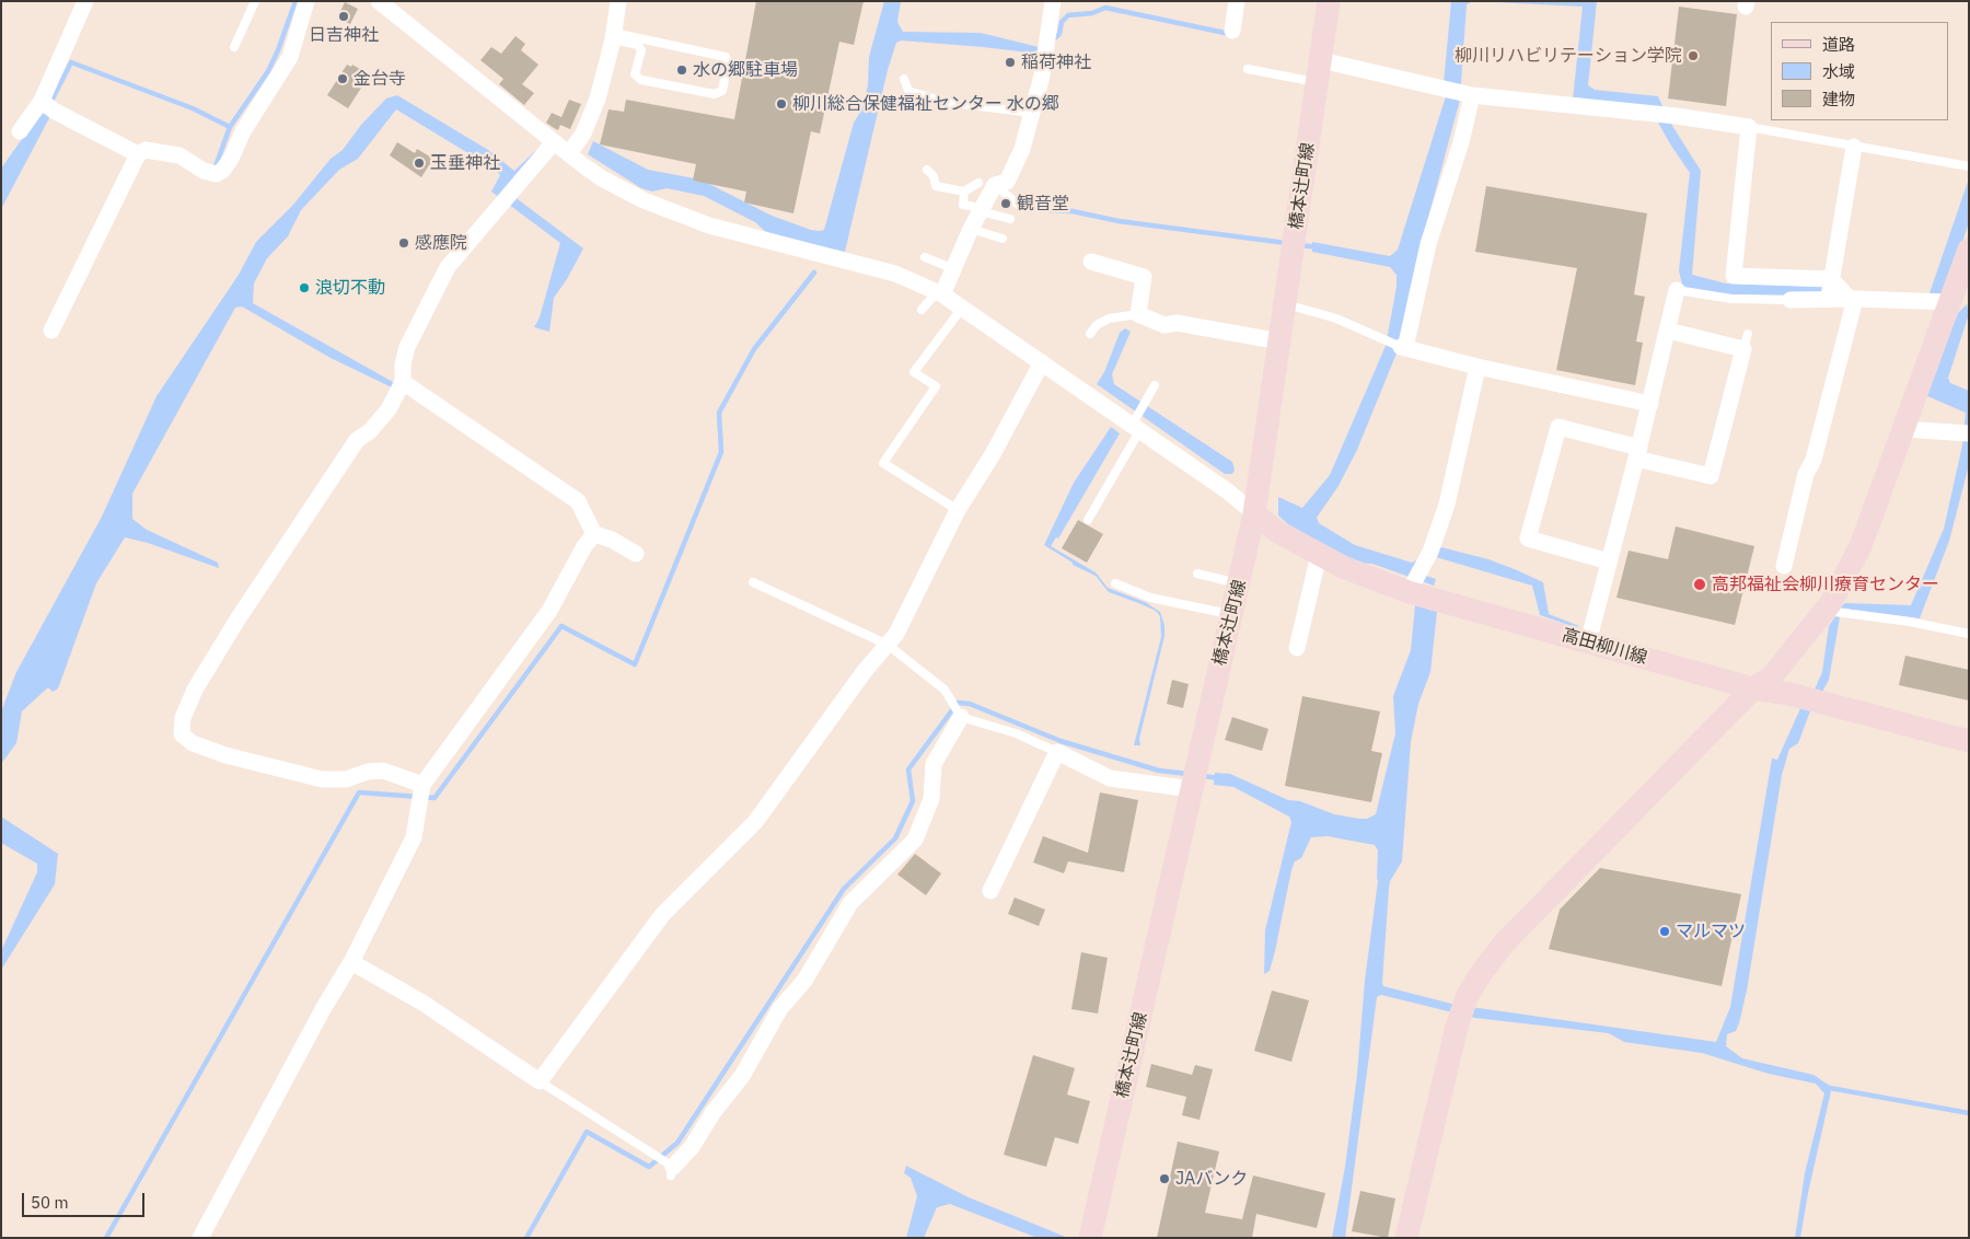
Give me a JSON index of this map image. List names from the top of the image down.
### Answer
{
  "streets": {
    "main road": ["橋本辻町線", "高田柳川線"]
  },
  "crossings": [
    ["橋本辻町線", "高田柳川線"]
  ],
  "places": [
    "日吉神社",
    "柳川リハビリテーション学院",
    "稲荷神社",
    "水の郷駐車場",
    "金台寺",
    "柳川総合保健福祉センター 水の郷",
    "玉垂神社",
    "観音堂",
    "感應院",
    "浪切不動",
    "高邦福祉会柳川療育センター",
    "マルマツ",
    "JAバンク"
  ],
  "legend": ["道路", "水域", "建物"],
  "scale_bar": "50 m"
}
